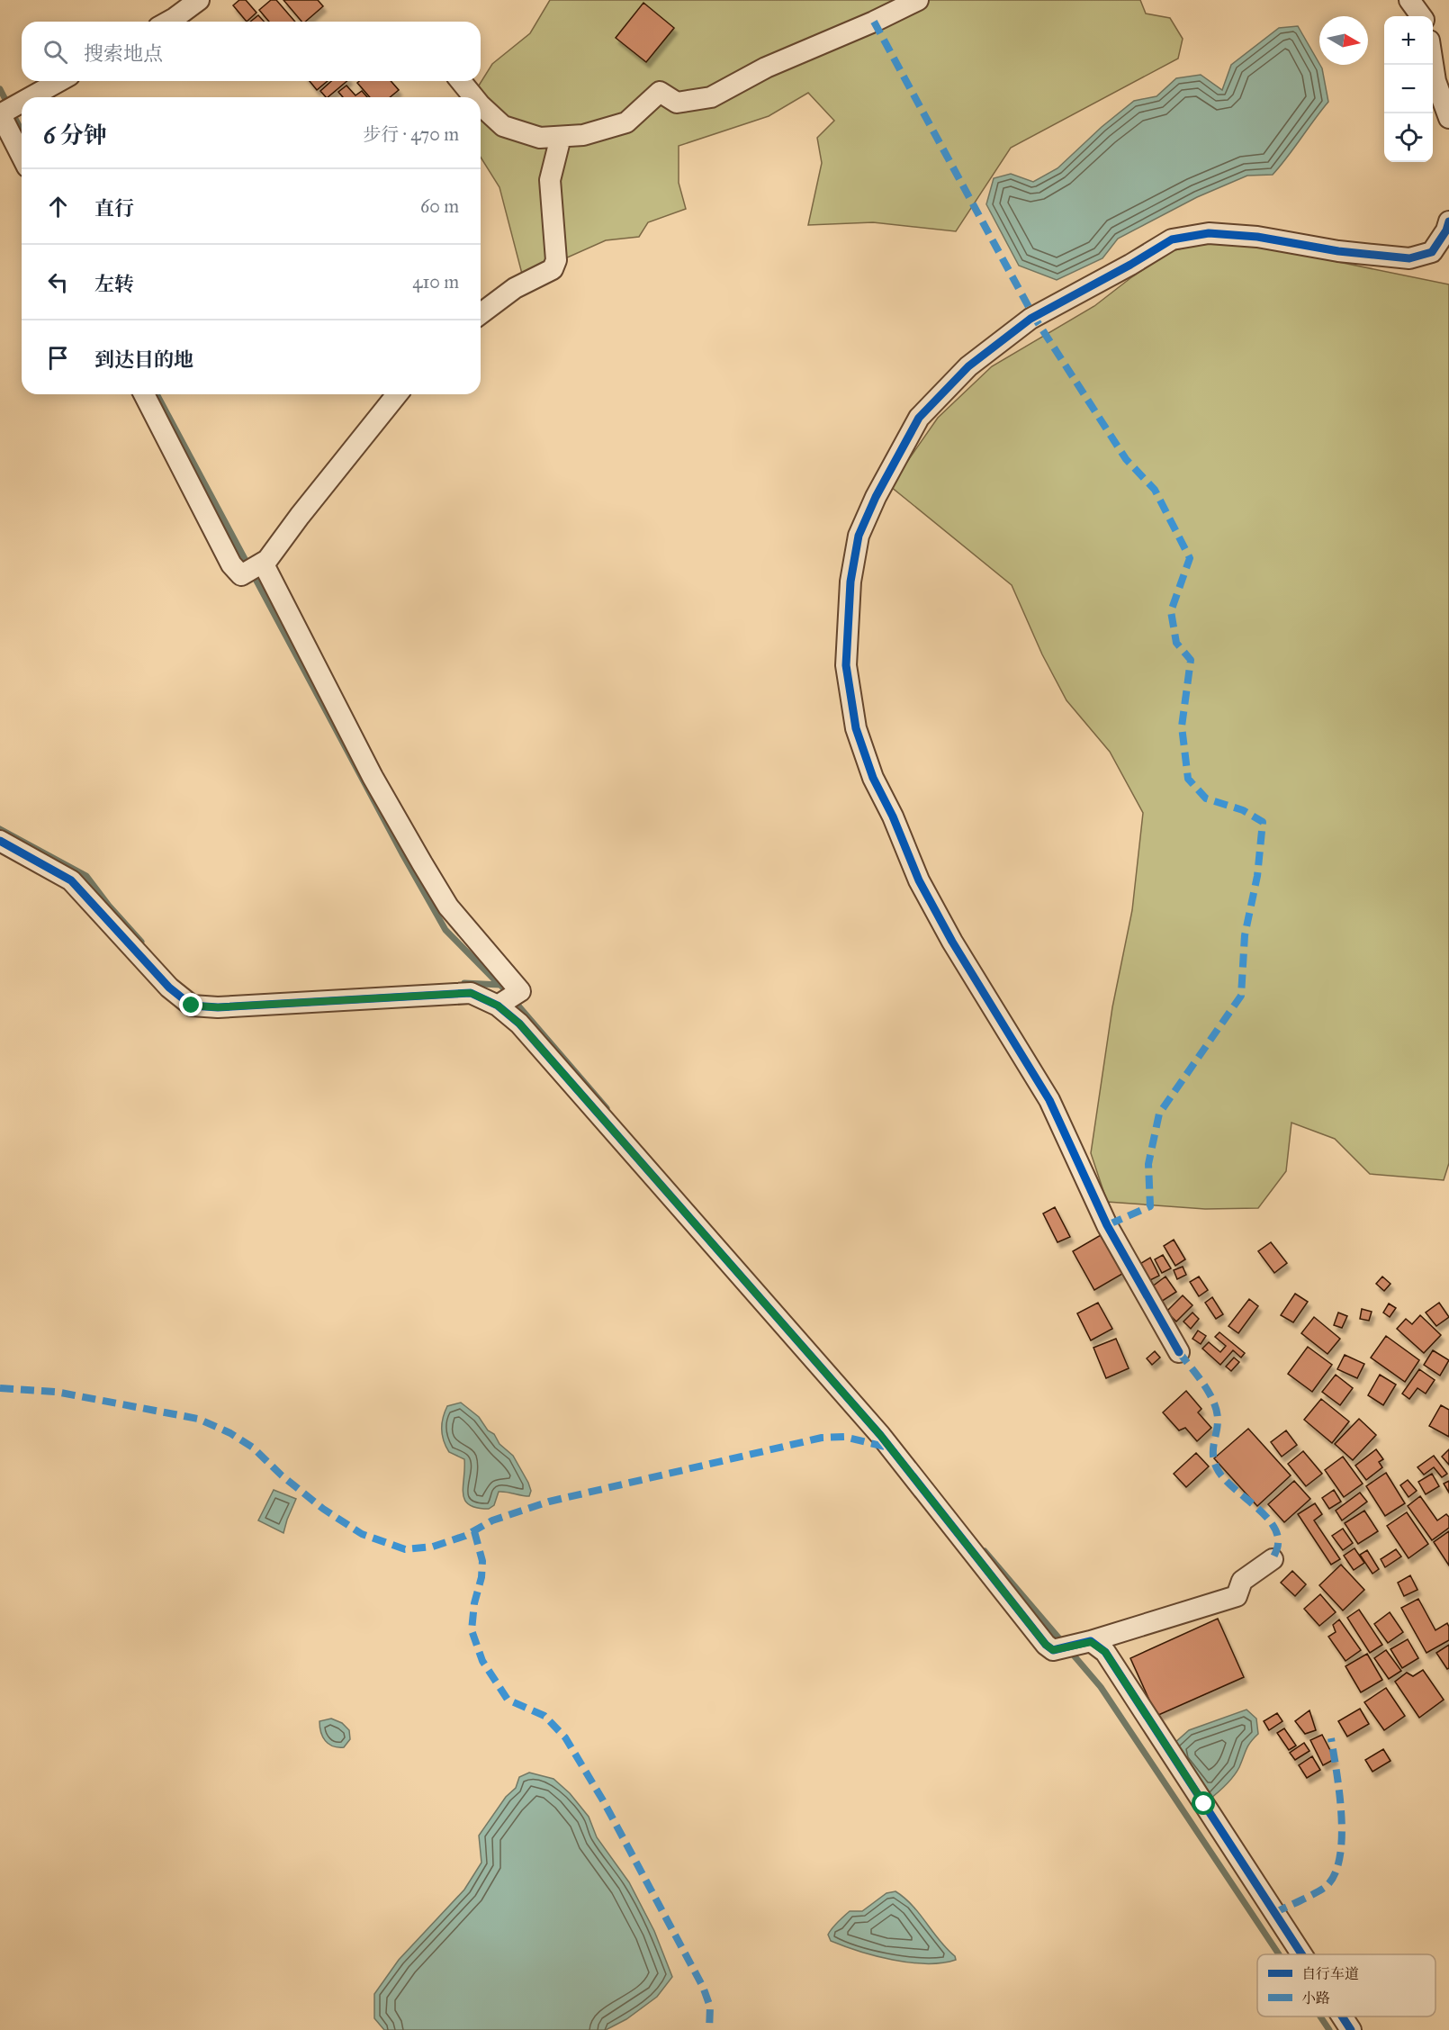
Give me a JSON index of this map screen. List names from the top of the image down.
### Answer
{
  "legend": ["自行车道", "小路"],
  "north": "right",
  "page": {
    "map_buttons": ["+", "−"],
    "search": "搜索地点",
    "heading": ["6 分钟", "步行 · 470 m"],
    "list": [
      ["直行", "60 m"],
      ["左转", "410 m"],
      "到达目的地"
    ]
  }
}
